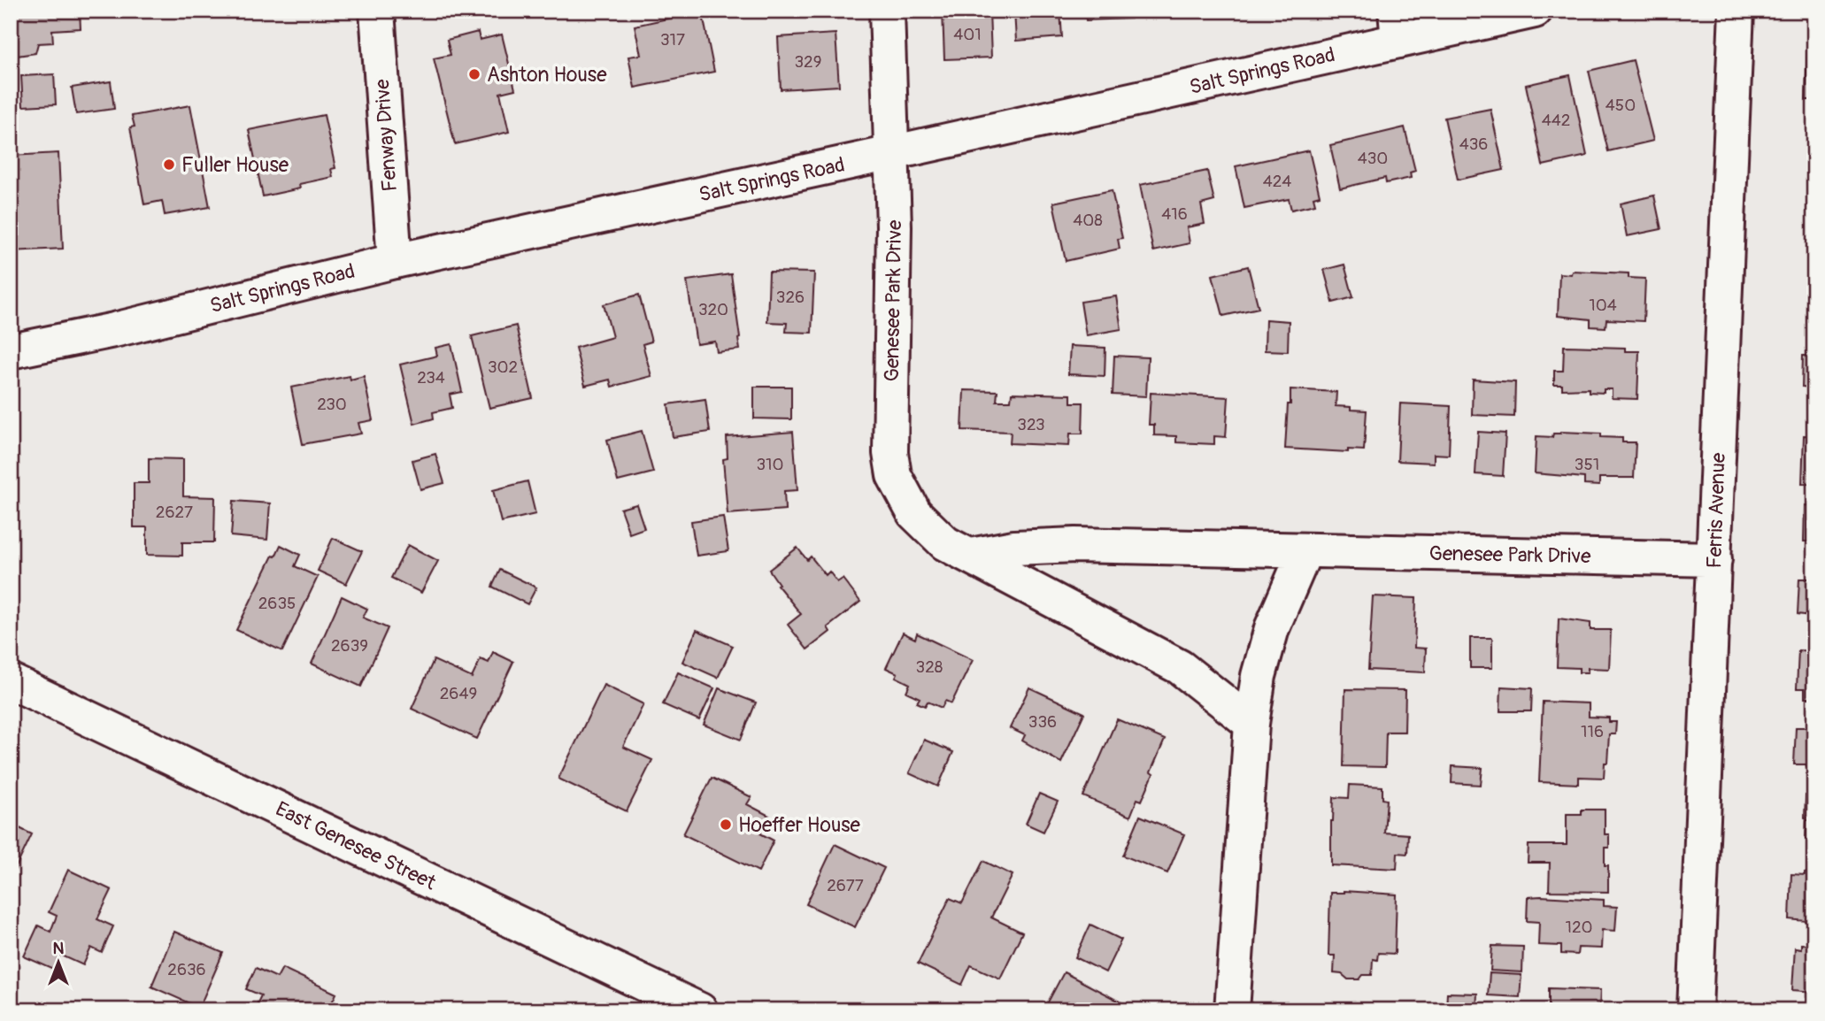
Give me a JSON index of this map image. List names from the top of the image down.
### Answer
{
  "streets": {
    "street": [
      "Salt Springs Road",
      "Fenway Drive",
      "Genesee Park Drive",
      "Ferris Avenue",
      "East Genesee Street"
    ]
  },
  "crossings": [
    ["Salt Springs Road", "Fenway Drive"],
    ["Salt Springs Road", "Genesee Park Drive"],
    ["Genesee Park Drive", "Ferris Avenue"]
  ],
  "places": ["Ashton House", "Fuller House", "Hoeffer House"],
  "house_numbers": [
    "401",
    "317",
    "329",
    "450",
    "442",
    "436",
    "430",
    "424",
    "416",
    "408",
    "326",
    "104",
    "320",
    "302",
    "234",
    "230",
    "323",
    "310",
    "351",
    "2627",
    "2635",
    "2639",
    "328",
    "2649",
    "336",
    "116",
    "2677",
    "120",
    "2636"
  ],
  "north": "top"
}
